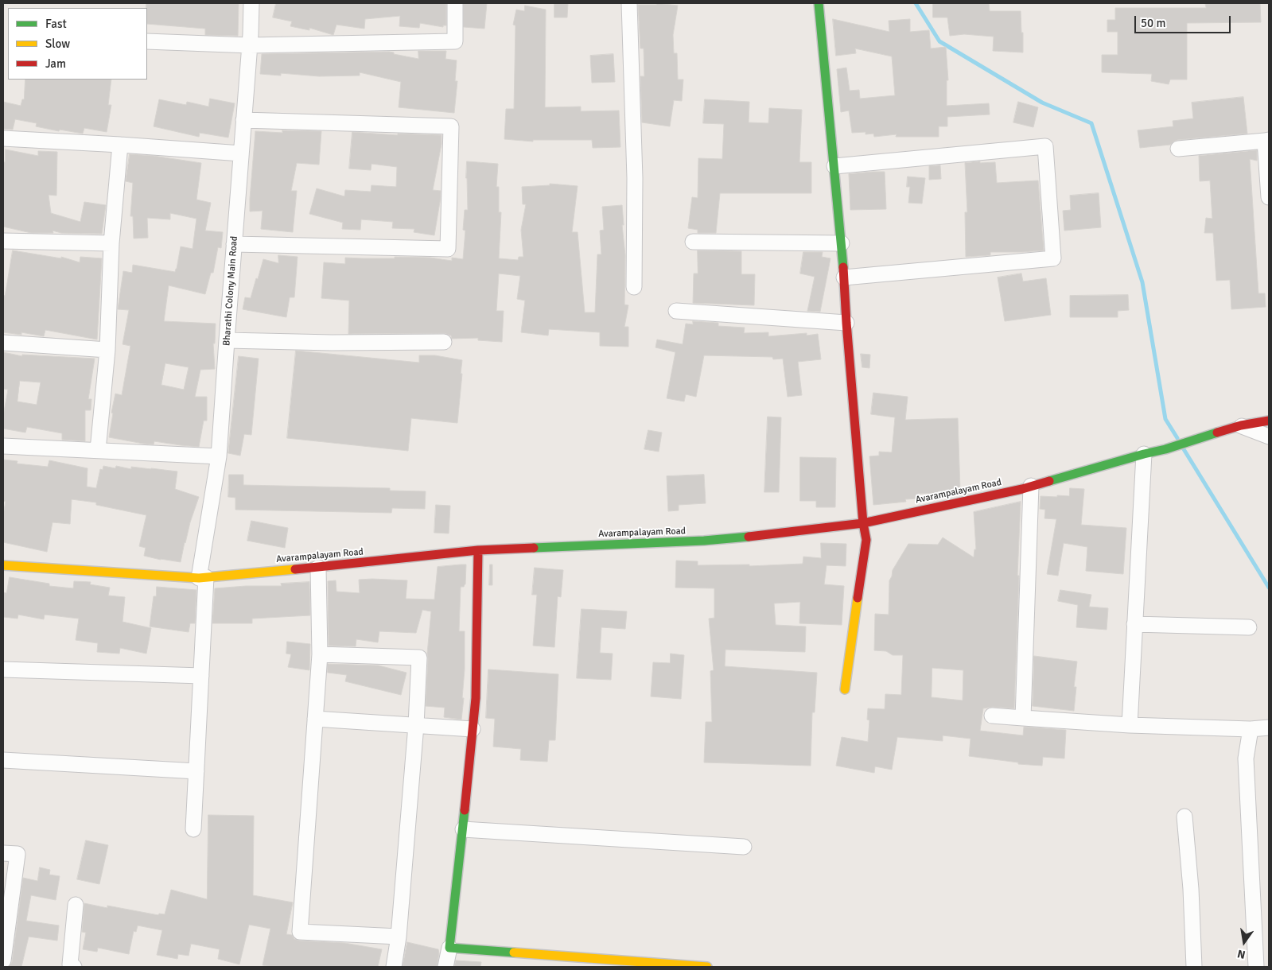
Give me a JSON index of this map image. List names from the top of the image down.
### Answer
{
  "streets": {
    "street": ["Bharathi Colony Main Road", "Avarampalayam Road"]
  },
  "crossings": [
    ["Bharathi Colony Main Road", "Avarampalayam Road"]
  ],
  "legend": ["Fast", "Slow", "Jam"],
  "scale_bar": "50 m",
  "north": "bottom"
}
